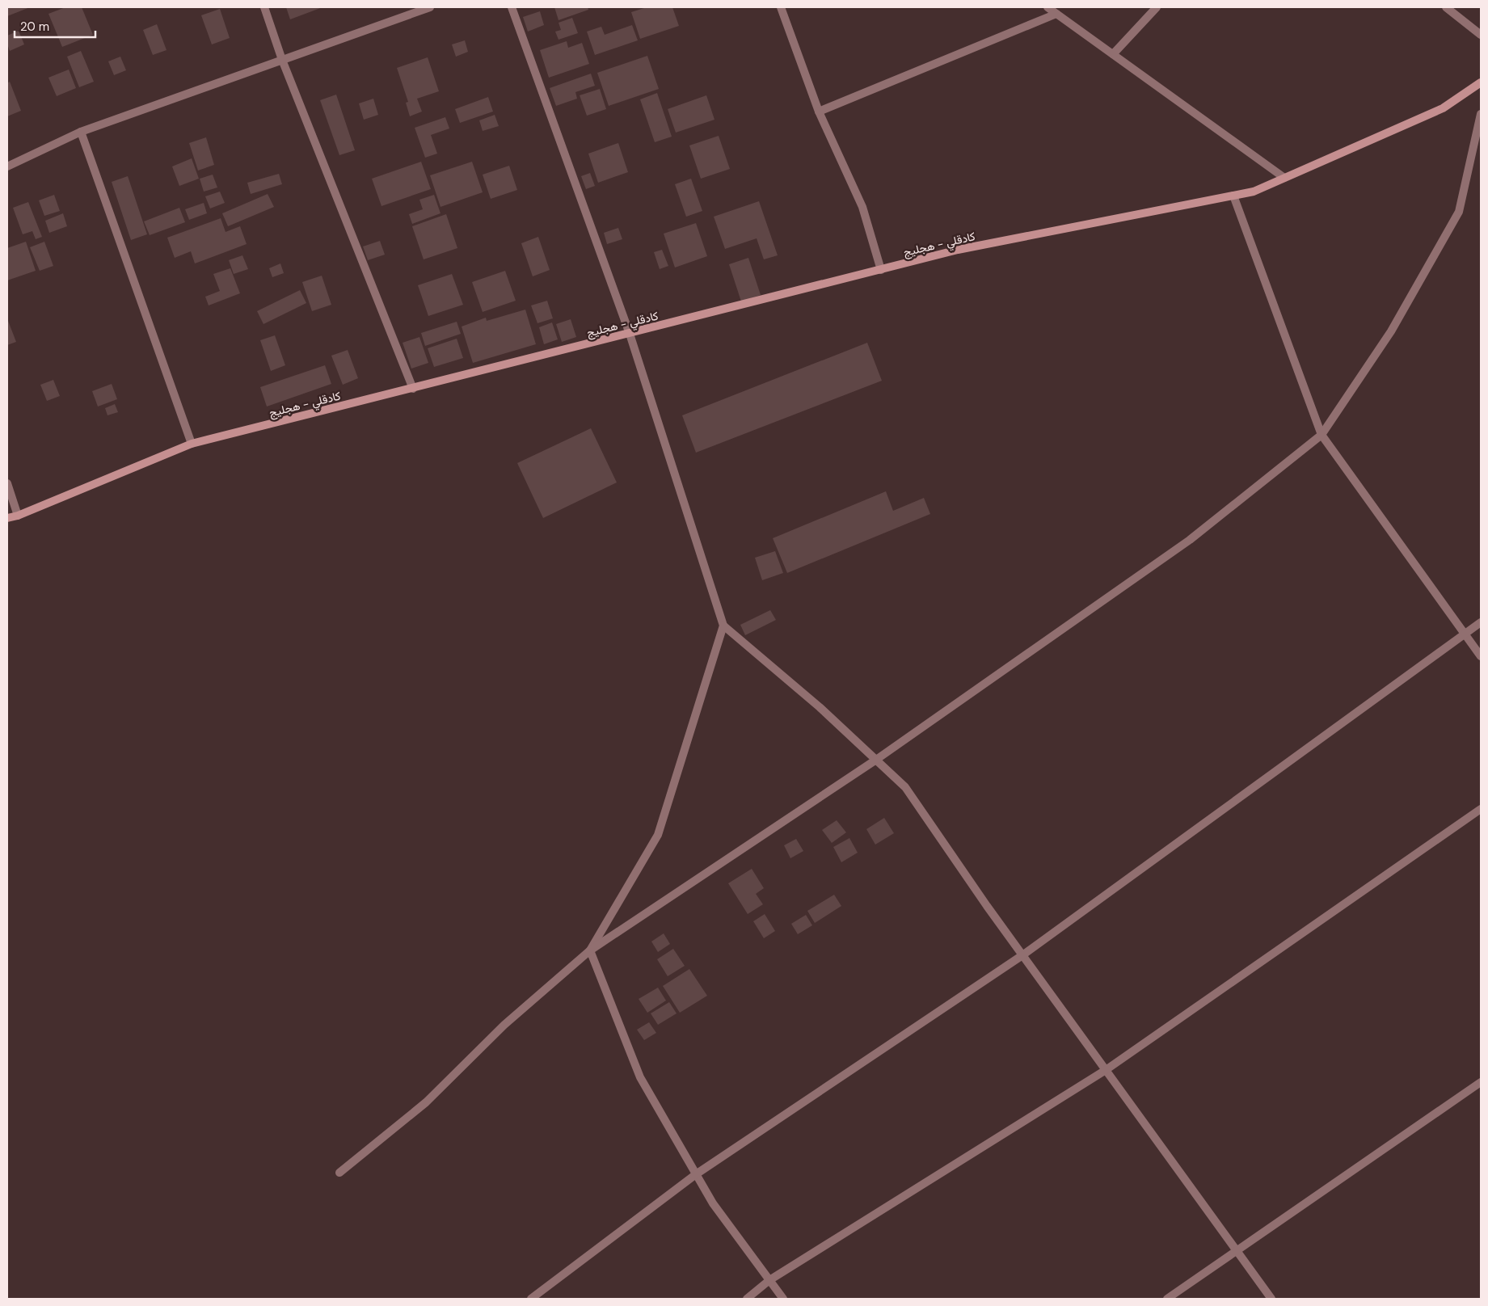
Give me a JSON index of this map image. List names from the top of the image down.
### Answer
{
  "streets": {
    "street": ["كادقلي - هجليج"]
  },
  "scale_bar": "20 m"
}
